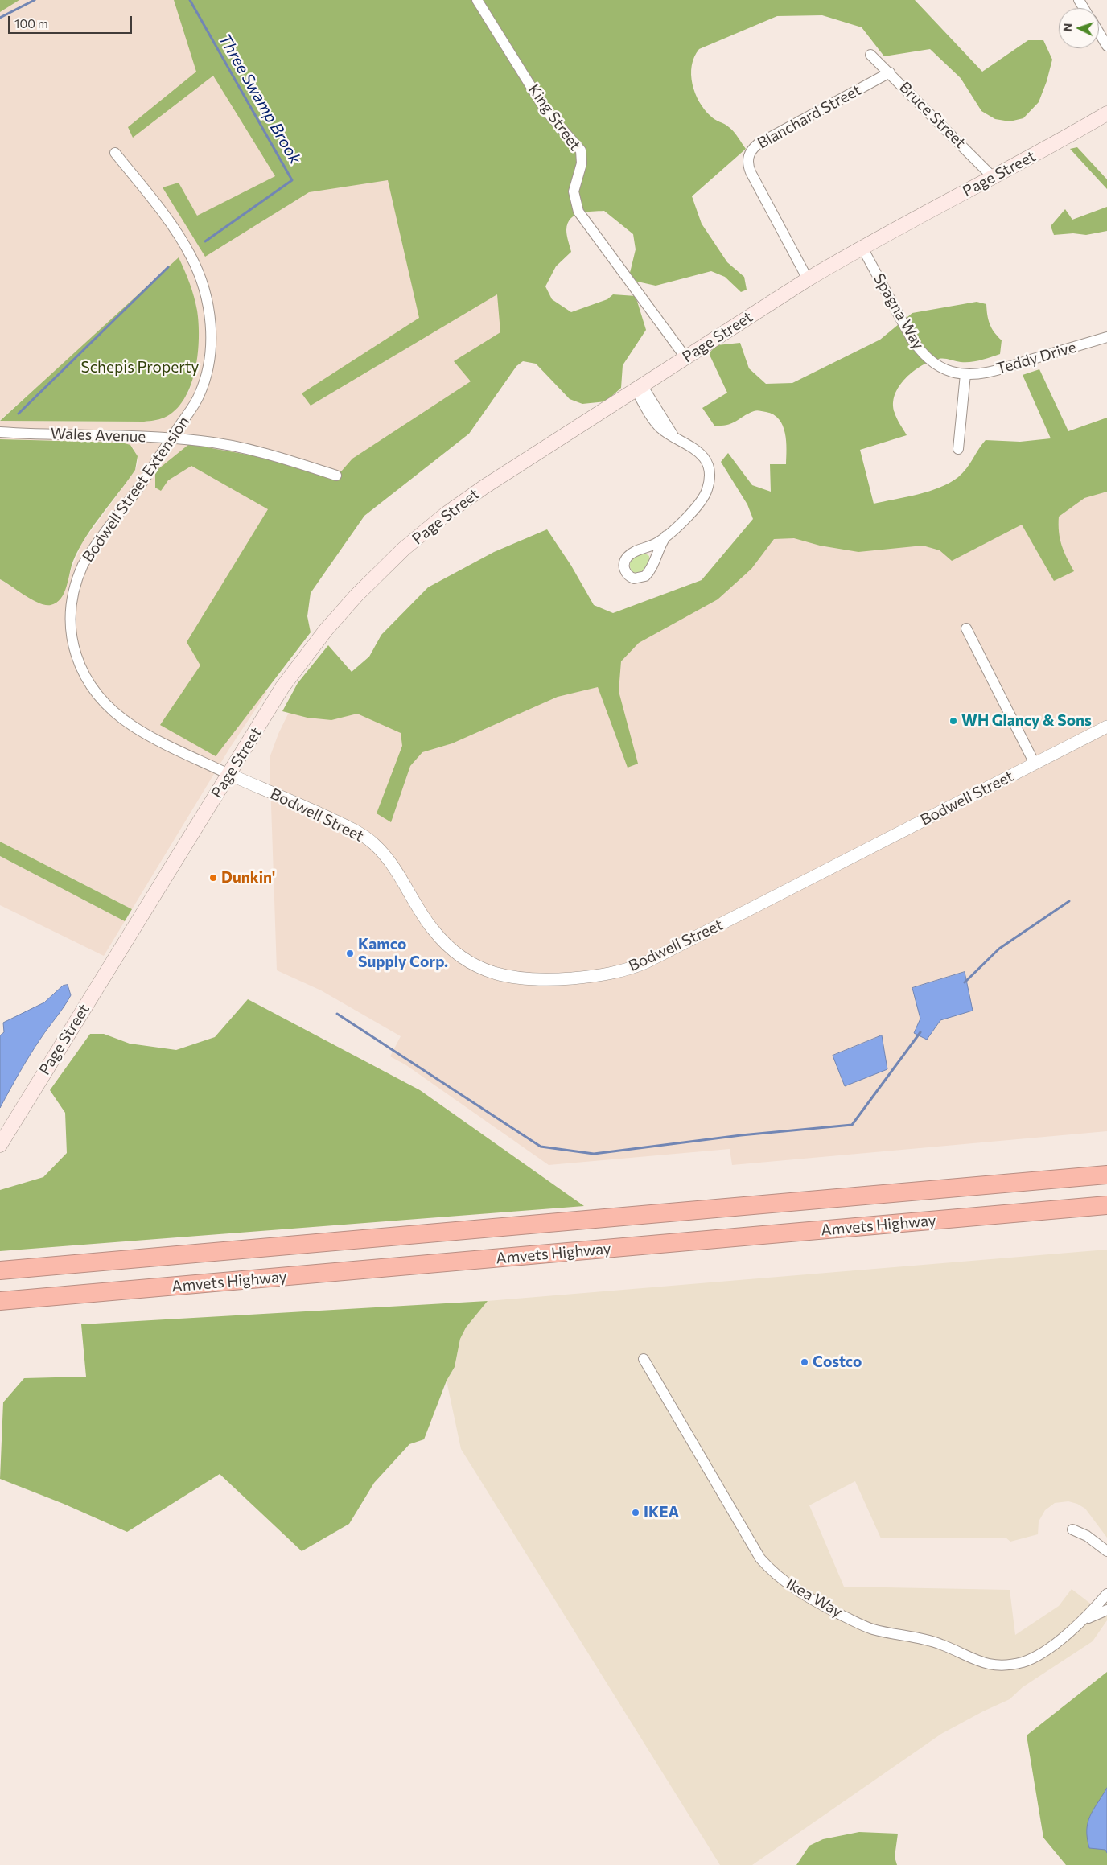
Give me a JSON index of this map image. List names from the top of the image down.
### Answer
{
  "streets": {
    "highway": ["Amvets Highway"],
    "main road": ["Page Street"],
    "street": [
      "Bruce Street",
      "Blanchard Street",
      "King Street",
      "Spagna Way",
      "Teddy Drive",
      "Wales Avenue",
      "Bodwell Street Extension",
      "Bodwell Street",
      "Ikea Way"
    ]
  },
  "crossings": [
    ["Bruce Street", "Blanchard Street"],
    ["Bruce Street", "Page Street"],
    ["Blanchard Street", "Page Street"],
    ["King Street", "Page Street"],
    ["Page Street", "Spagna Way"],
    ["Page Street", "Bodwell Street Extension"],
    ["Page Street", "Bodwell Street"],
    ["Spagna Way", "Teddy Drive"],
    ["Wales Avenue", "Bodwell Street Extension"],
    ["Bodwell Street Extension", "Bodwell Street"]
  ],
  "water": ["Three Swamp Brook"],
  "parks": ["Schepis Property"],
  "places": [
    "WH Glancy & Sons",
    "Dunkin'",
    "Kamco Supply Corp.",
    "Costco",
    "IKEA"
  ],
  "scale_bar": "100 m",
  "north": "left"
}
